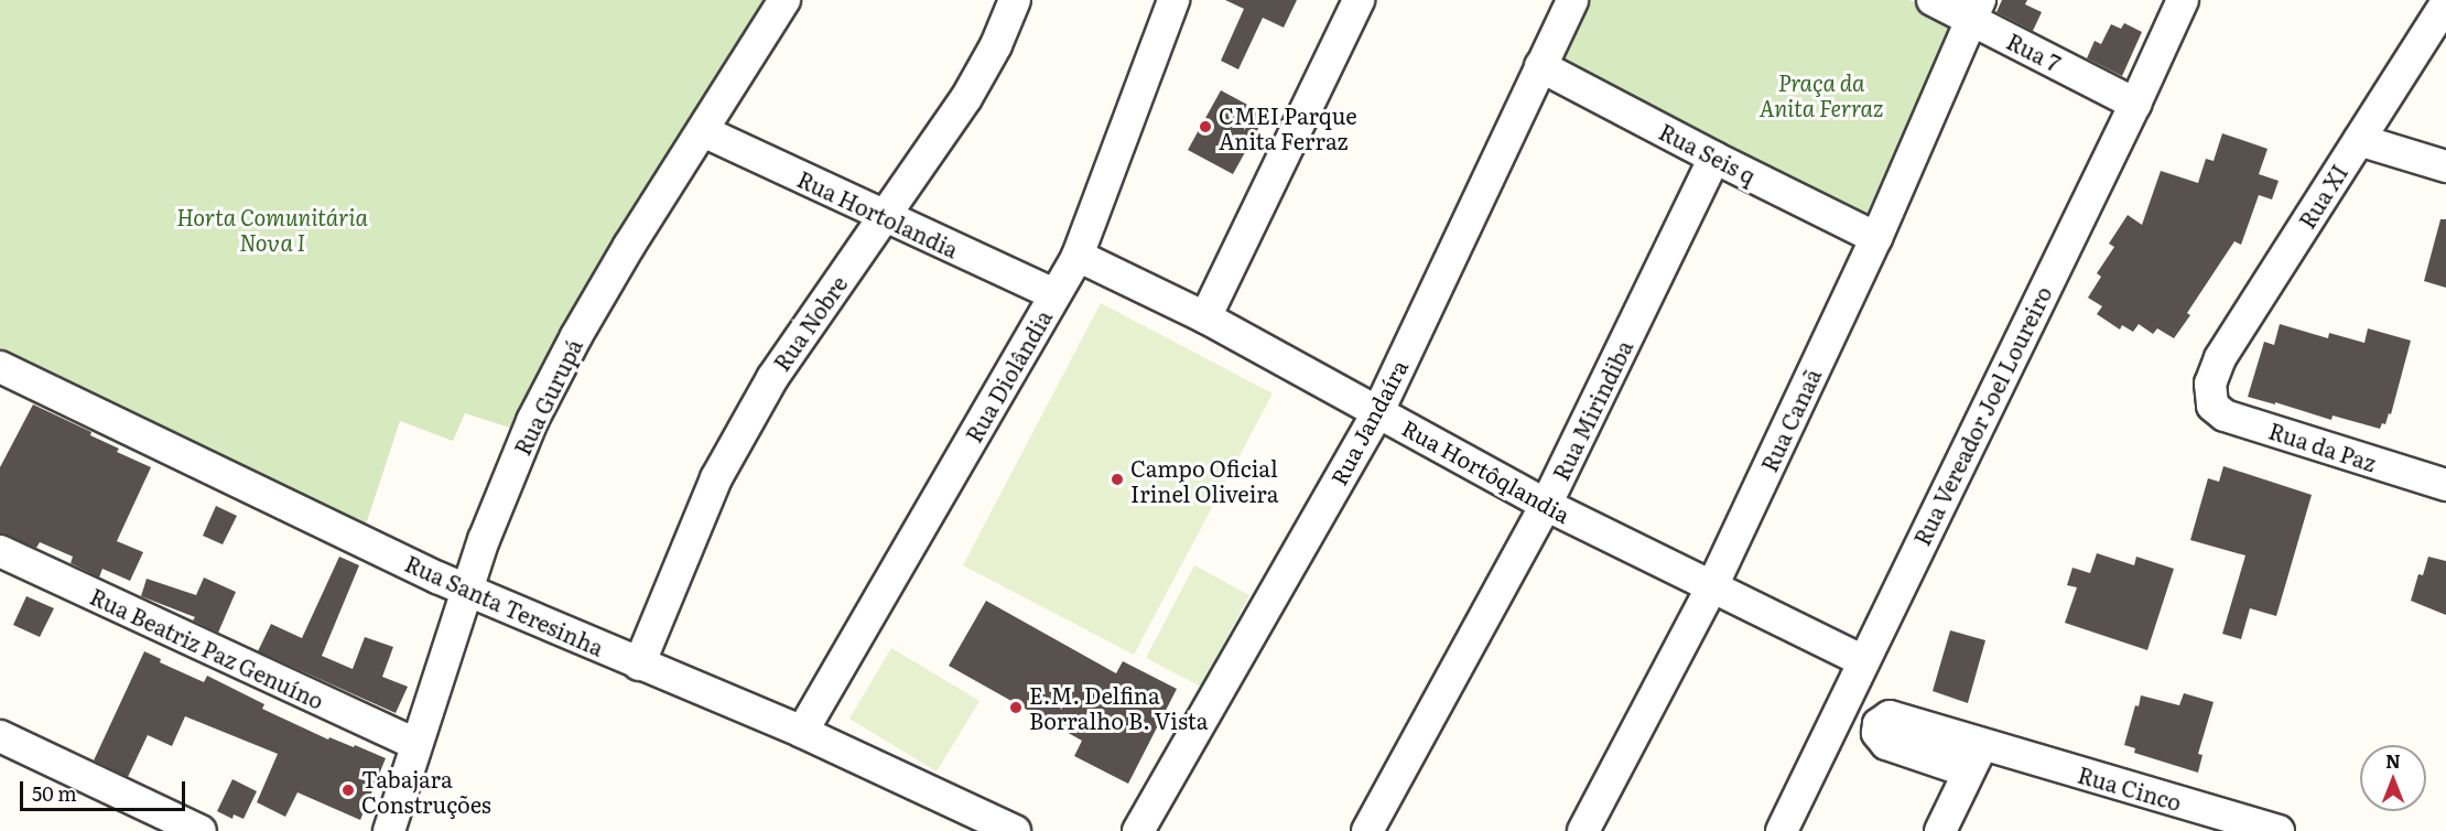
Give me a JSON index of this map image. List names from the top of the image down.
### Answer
{
  "streets": {
    "street": [
      "Rua 7",
      "Rua Seis q",
      "Rua XI",
      "Rua Hortolandia",
      "Rua Nobre",
      "Rua Diolândia",
      "Rua Gurupá",
      "Rua Mirindiba",
      "Rua Vereador Joel Loureiro",
      "Rua Canaã",
      "Rua Jandaíra",
      "Rua da Paz",
      "Rua Hortôqlandia",
      "Rua Santa Teresinha",
      "Rua Beatriz Paz Genuíno",
      "Rua Cinco"
    ]
  },
  "crossings": [
    ["Rua 7", "Rua Vereador Joel Loureiro"],
    ["Rua 7", "Rua Canaã"],
    ["Rua Seis q", "Rua Mirindiba"],
    ["Rua Seis q", "Rua Canaã"],
    ["Rua Seis q", "Rua Jandaíra"],
    ["Rua XI", "Rua da Paz"],
    ["Rua Hortolandia", "Rua Nobre"],
    ["Rua Hortolandia", "Rua Diolândia"],
    ["Rua Hortolandia", "Rua Gurupá"],
    ["Rua Nobre", "Rua Santa Teresinha"],
    ["Rua Diolândia", "Rua Hortôqlandia"],
    ["Rua Diolândia", "Rua Santa Teresinha"],
    ["Rua Gurupá", "Rua Santa Teresinha"],
    ["Rua Gurupá", "Rua Beatriz Paz Genuíno"],
    ["Rua Mirindiba", "Rua Hortôqlandia"],
    ["Rua Vereador Joel Loureiro", "Rua Hortôqlandia"],
    ["Rua Canaã", "Rua Hortôqlandia"],
    ["Rua Jandaíra", "Rua Hortôqlandia"]
  ],
  "parks": ["Praça da Anita Ferraz", "Horta Comunitária Nova I"],
  "places": [
    "CMEI Parque Anita Ferraz",
    "Campo Oficial Irinel Oliveira",
    "E.M. Delfina Borralho B. Vista",
    "Tabajara Construções"
  ],
  "scale_bar": "50 m",
  "north": "top"
}
